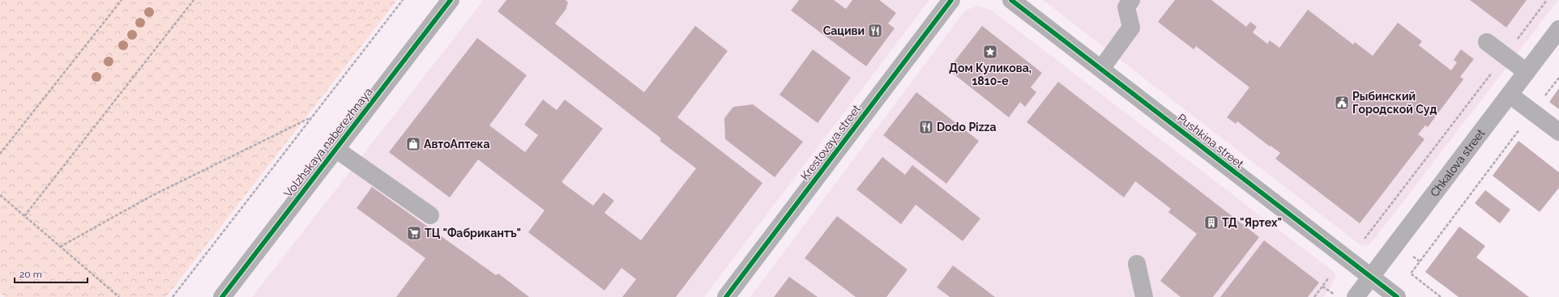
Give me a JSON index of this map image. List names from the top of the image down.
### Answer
{
  "streets": {
    "street": [
      "Pushkina street",
      "Volzhskaya naberezhnaya",
      "Krestovaya street",
      "Chkalova street"
    ]
  },
  "crossings": [
    ["Pushkina street", "Chkalova street"]
  ],
  "places": {
    "restaurant": ["Сациви", "Dodo Pizza"],
    "place": ["Дом Куликова, 1810-е"],
    "public building": ["Рыбинский Городской Суд"],
    "shop": ["АвтоАптека"],
    "building": ["ТД \"Яртех\""],
    "supermarket": ["ТЦ \"Фабрикантъ\""]
  },
  "scale_bar": "20 m"
}
